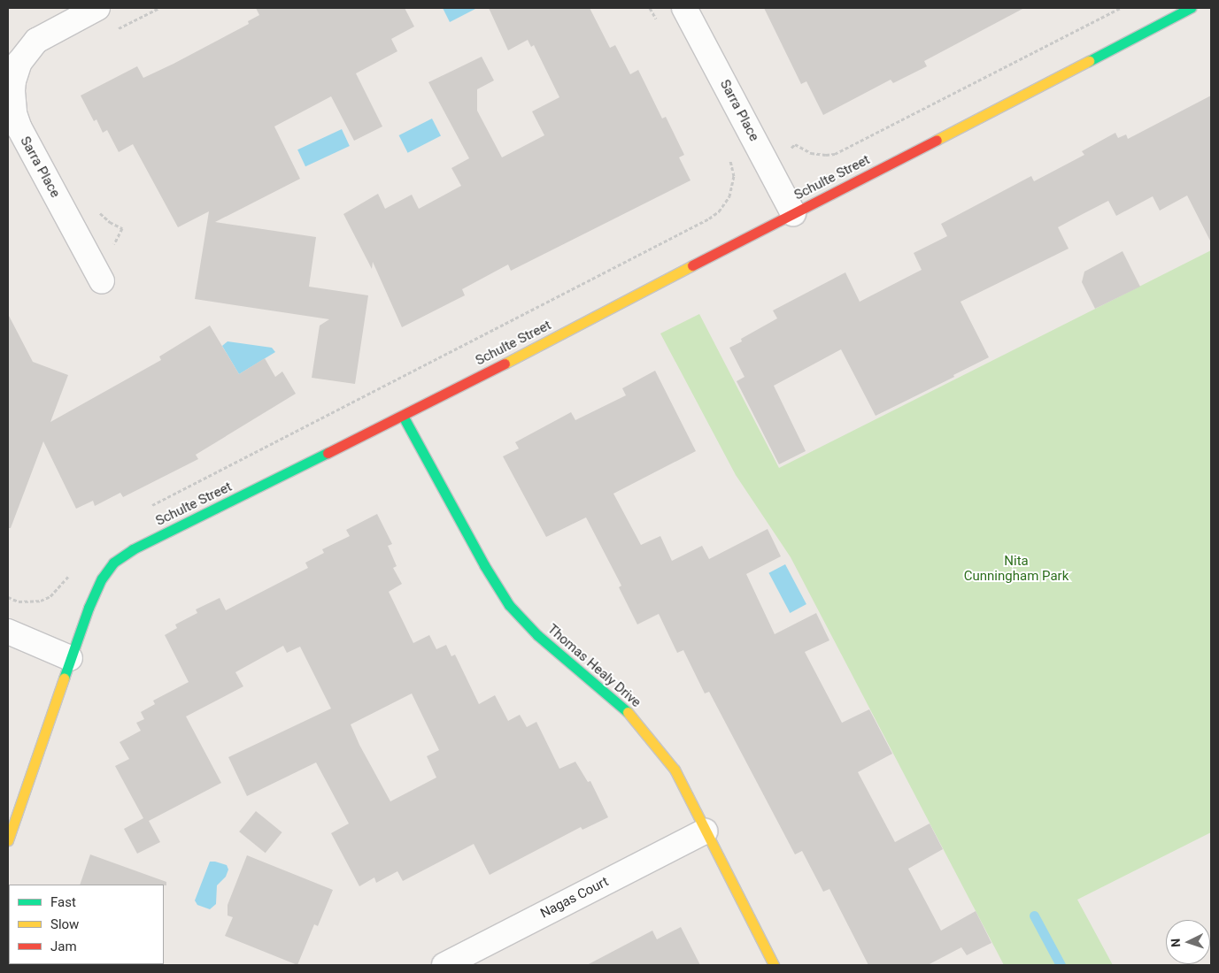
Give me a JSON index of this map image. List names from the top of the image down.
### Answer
{
  "streets": {
    "street": [
      "Sarra Place",
      "Schulte Street",
      "Thomas Healy Drive",
      "Nagas Court"
    ]
  },
  "crossings": [
    ["Sarra Place", "Schulte Street"],
    ["Schulte Street", "Thomas Healy Drive"],
    ["Thomas Healy Drive", "Nagas Court"]
  ],
  "parks": ["Nita Cunningham Park"],
  "legend": ["Fast", "Slow", "Jam"],
  "north": "left"
}
